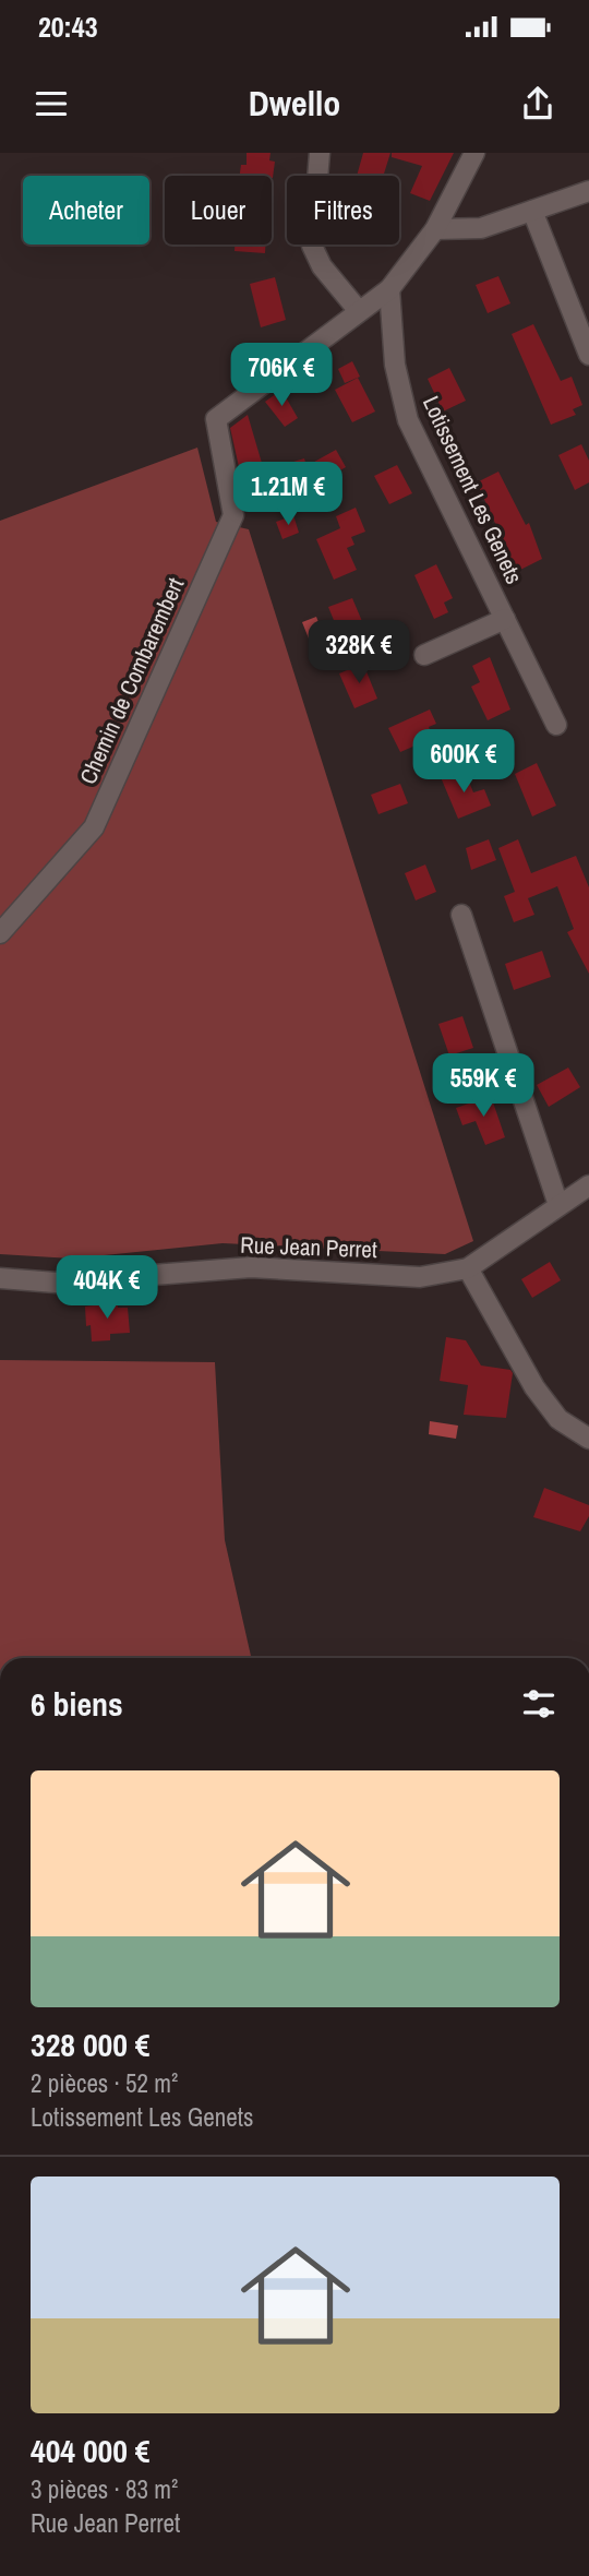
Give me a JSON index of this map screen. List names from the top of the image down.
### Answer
{
  "streets": {
    "street": ["Lotissement Les Genets", "Chemin de Combarembert", "Rue Jean Perret"]
  },
  "page": {
    "status": "20:43",
    "header": "Dwello",
    "chip": ["Acheter", "Louer", "Filtres"],
    "price": [
      "706K €",
      "1.21M €",
      "328K €",
      "600K €",
      "559K €",
      "404K €"
    ],
    "heading": "6 biens",
    "list": [
      {
        "name": "328 000 €",
        "note": "2 pièces · 52 m² · Lotissement Les Genets"
      },
      {
        "name": "404 000 €",
        "note": "3 pièces · 83 m² · Rue Jean Perret"
      }
    ]
  }
}
